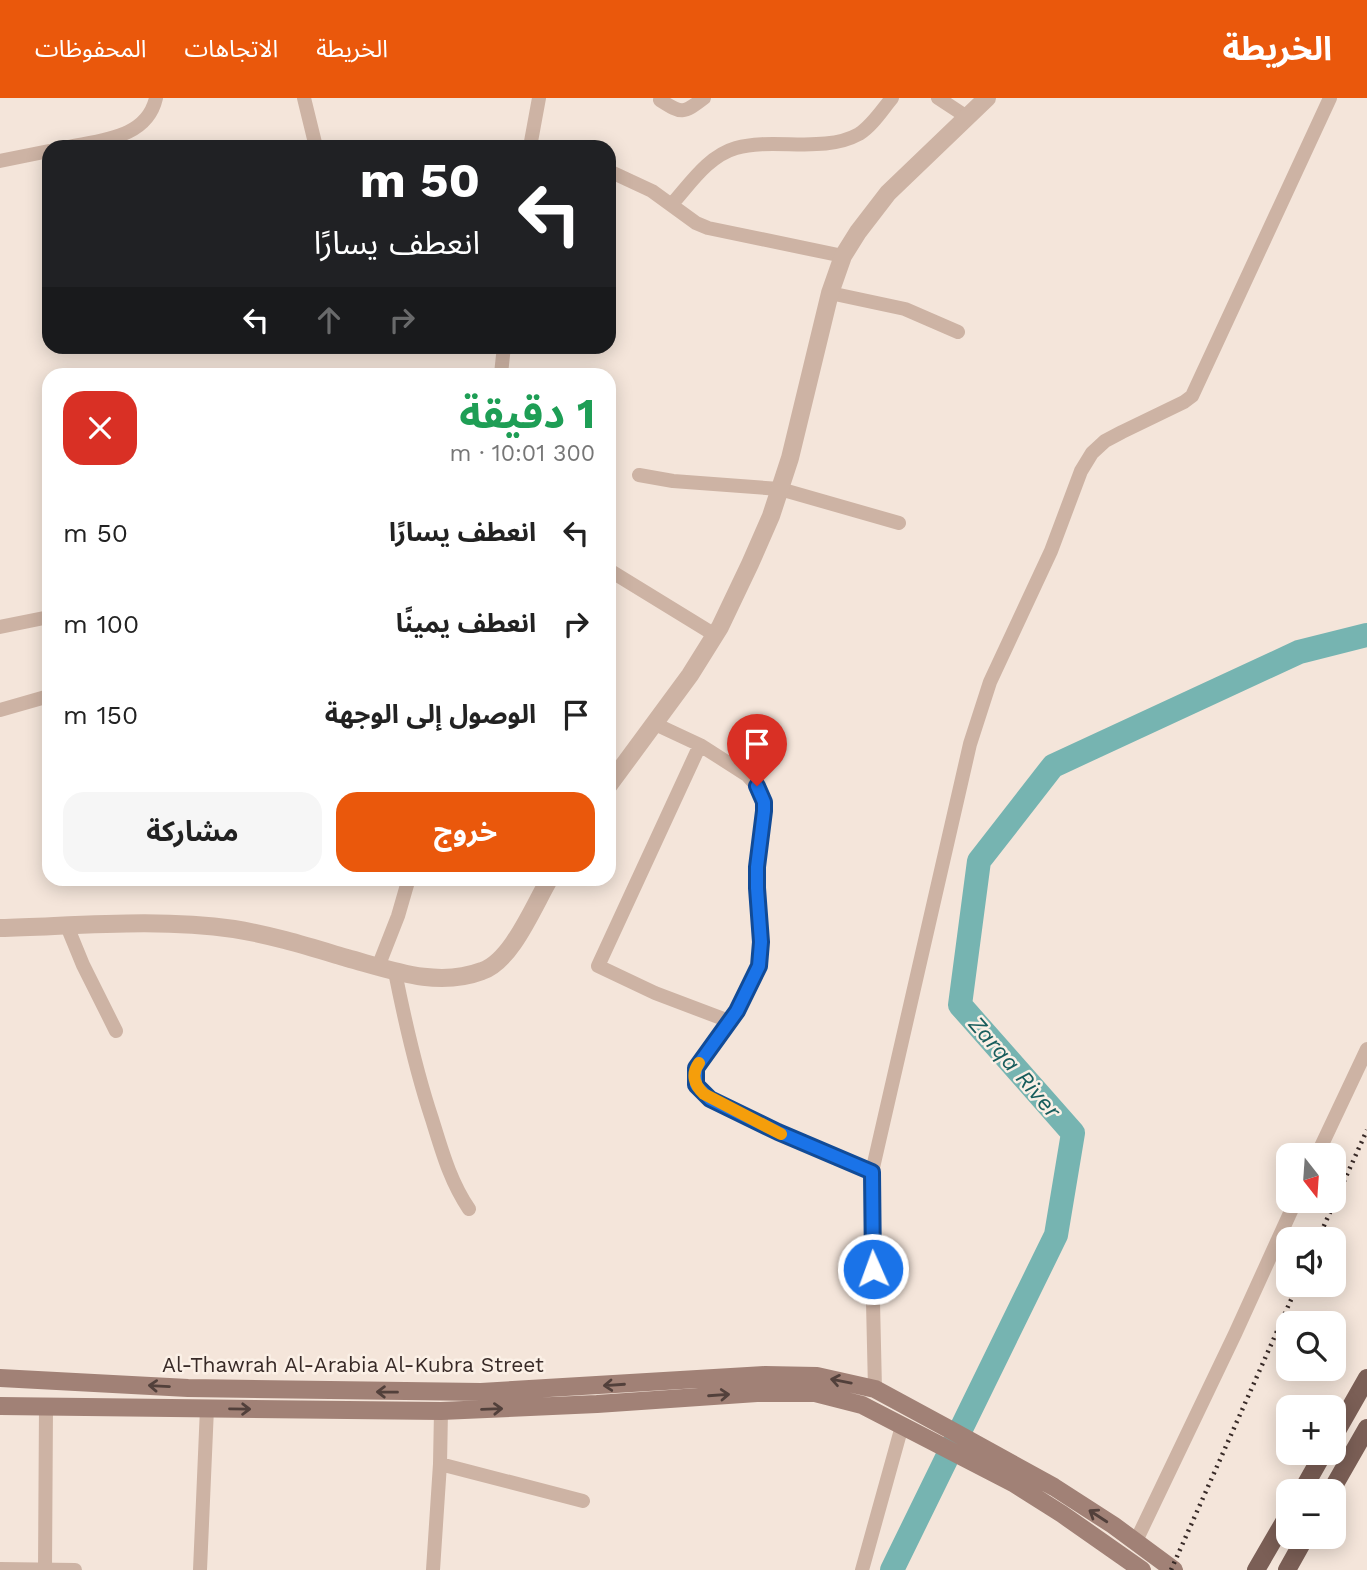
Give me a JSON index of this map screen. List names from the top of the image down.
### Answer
{
  "streets": {
    "main road": ["Al-Thawrah Al-Arabia Al-Kubra Street"]
  },
  "water": ["Zarqa River"],
  "north": "bottom",
  "page": {
    "header": "الخريطة",
    "nav": ["الخريطة", "الاتجاهات", "المحفوظات"],
    "turn": ["50 m", "انعطف يسارًا"],
    "heading": ["1 دقيقة", "300 m · 10:01"],
    "list": [
      {
        "name": "انعطف يسارًا",
        "value": "50 m"
      },
      {
        "name": "انعطف يمينًا",
        "value": "100 m"
      },
      {
        "name": "الوصول إلى الوجهة",
        "value": "150 m"
      }
    ],
    "buttons": ["خروج", "مشاركة"],
    "map_buttons": ["+", "−"]
  }
}
